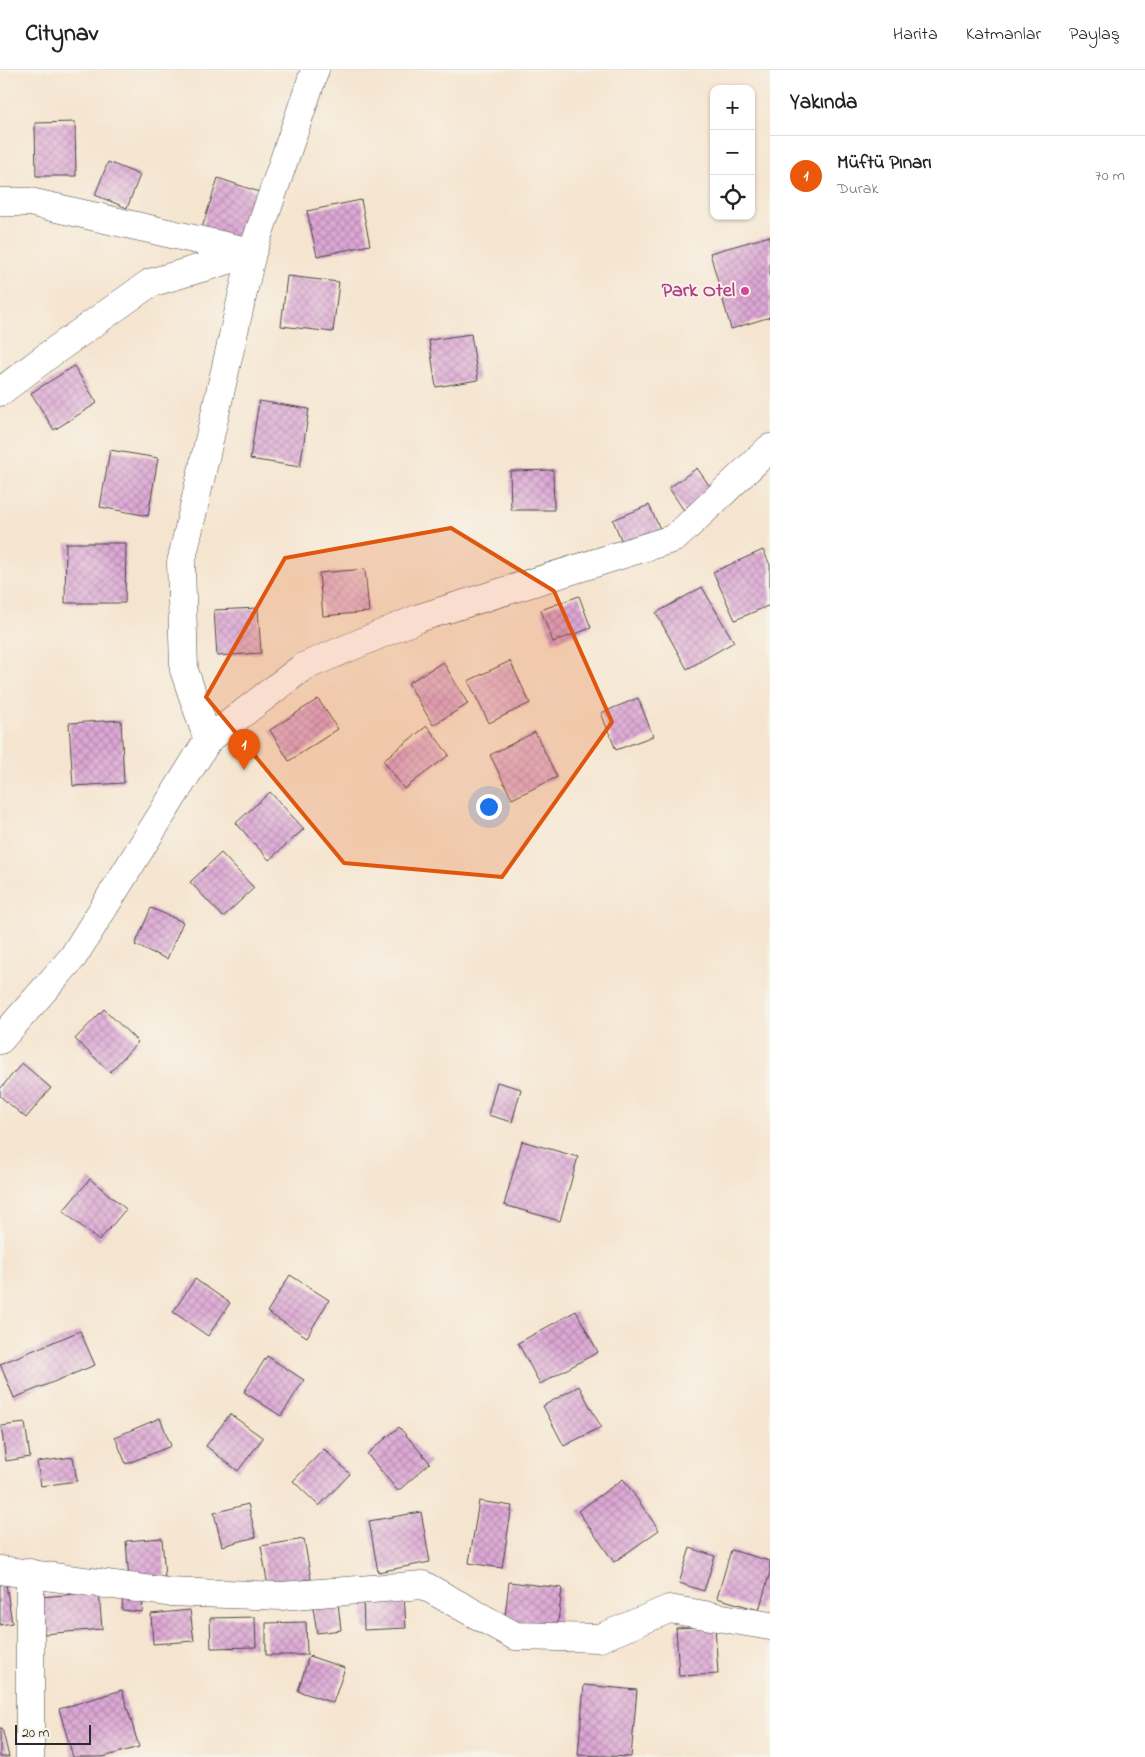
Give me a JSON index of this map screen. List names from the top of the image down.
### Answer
{
  "places": ["Park Otel"],
  "scale_bar": "20 m",
  "page": {
    "header": "Citynav",
    "nav": ["Harita", "Katmanlar", "Paylaş"],
    "heading": "Yakında",
    "map_buttons": ["+", "−"],
    "list": [
      {
        "mark": "1",
        "name": "Müftü Pınarı",
        "note": "Durak",
        "value": "70 m"
      }
    ],
    "pins": "1",
    "scale": "20 m"
  }
}
